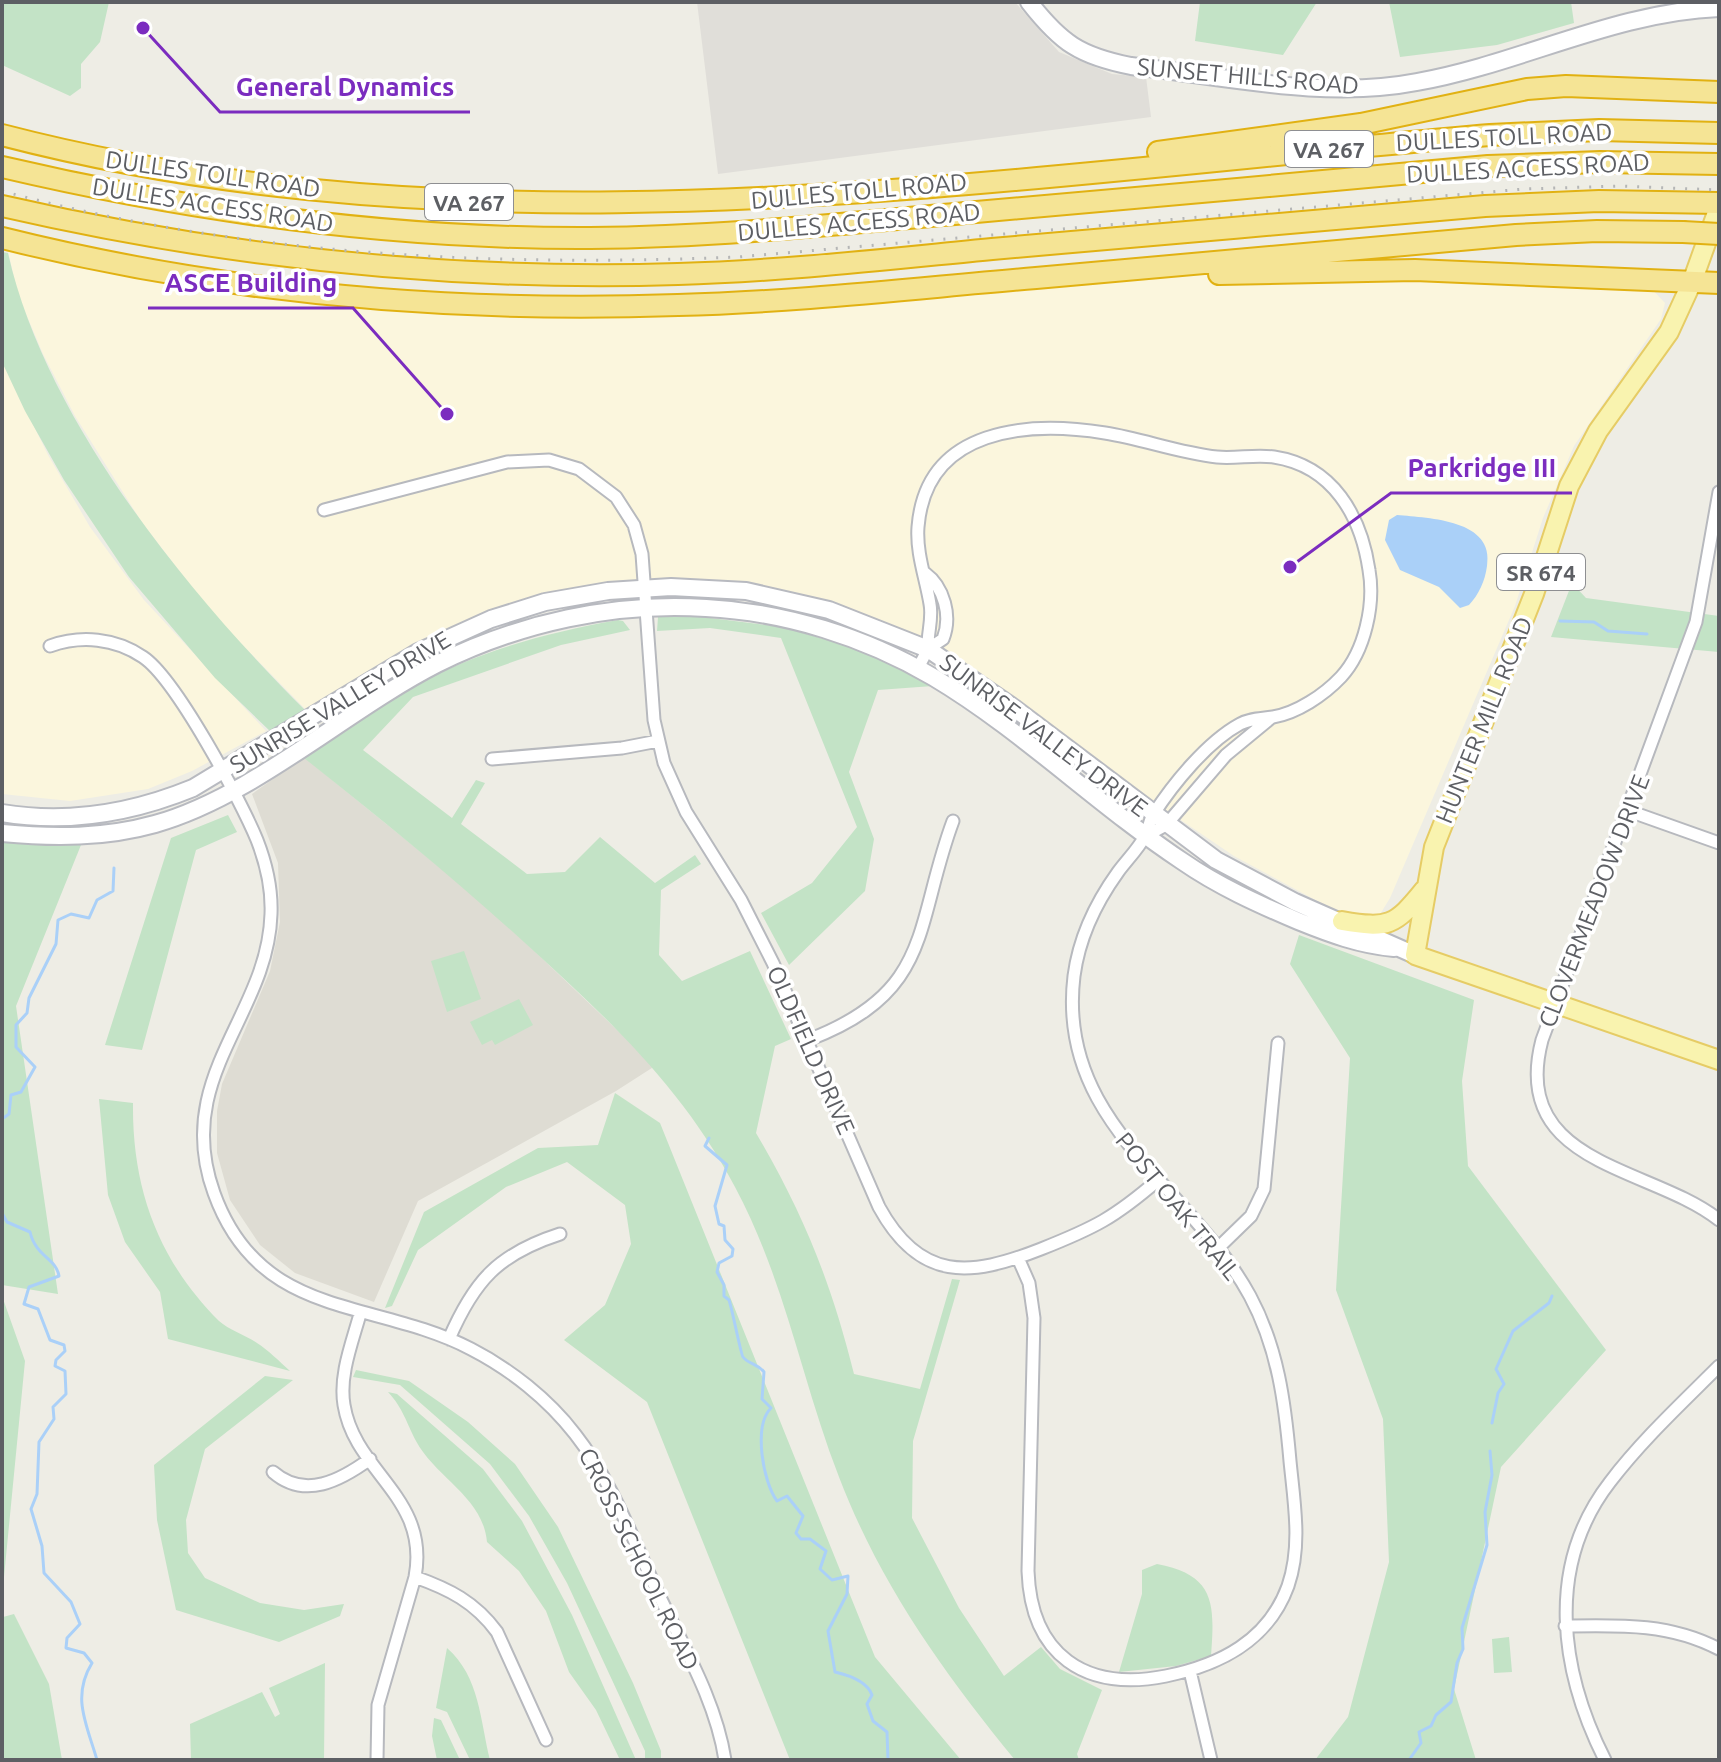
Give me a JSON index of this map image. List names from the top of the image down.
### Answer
{
  "streets": {
    "highway": ["DULLES TOLL ROAD", "VA 267", "DULLES ACCESS ROAD"],
    "main road": [
      "SUNSET HILLS ROAD",
      "SR 674",
      "SUNRISE VALLEY DRIVE",
      "HUNTER MILL ROAD"
    ],
    "street": [
      "CLOVERMEADOW DRIVE",
      "OLDFIELD DRIVE",
      "POST OAK TRAIL",
      "CROSS SCHOOL ROAD"
    ]
  },
  "crossings": [
    ["DULLES ACCESS ROAD", "HUNTER MILL ROAD"],
    ["SUNRISE VALLEY DRIVE", "HUNTER MILL ROAD"],
    ["SUNRISE VALLEY DRIVE", "OLDFIELD DRIVE"],
    ["SUNRISE VALLEY DRIVE", "POST OAK TRAIL"],
    ["SUNRISE VALLEY DRIVE", "CROSS SCHOOL ROAD"],
    ["OLDFIELD DRIVE", "POST OAK TRAIL"]
  ],
  "places": ["General Dynamics", "ASCE Building", "Parkridge III"]
}
